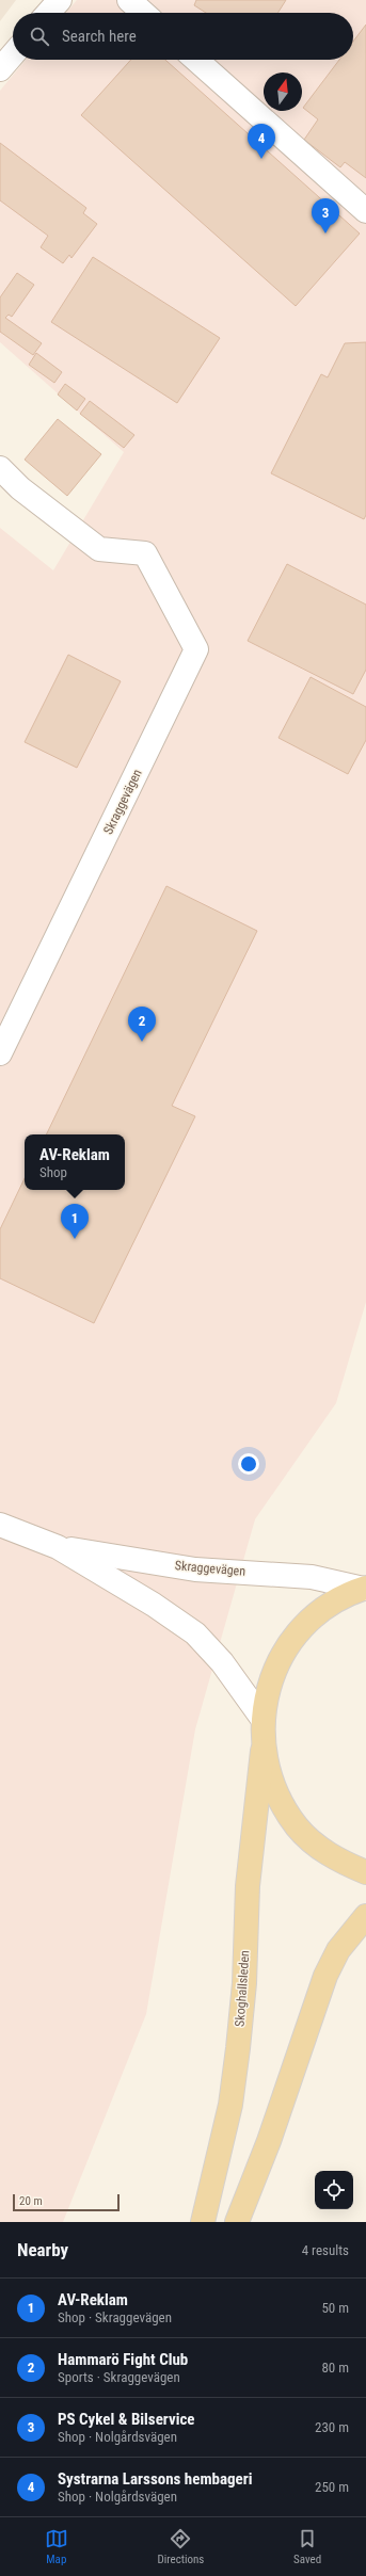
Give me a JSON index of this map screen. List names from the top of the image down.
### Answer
{
  "streets": {
    "main road": ["Skoghallsleden"],
    "street": ["Skraggevägen"]
  },
  "scale_bar": "20 m",
  "north": "top",
  "page": {
    "search": "Search here",
    "pins": [
      "4",
      "3",
      "2",
      "1"
    ],
    "popup": ["AV-Reklam", "Shop"],
    "scale": "20 m",
    "heading": ["Nearby", "4 results"],
    "list": [
      {
        "mark": "1",
        "name": "AV-Reklam",
        "note": "Shop · Skraggevägen",
        "value": "50 m"
      },
      {
        "mark": "2",
        "name": "Hammarö Fight Club",
        "note": "Sports · Skraggevägen",
        "value": "80 m"
      },
      {
        "mark": "3",
        "name": "PS Cykel & Bilservice",
        "note": "Shop · Nolgårdsvägen",
        "value": "230 m"
      },
      {
        "mark": "4",
        "name": "Systrarna Larssons hembageri",
        "note": "Shop · Nolgårdsvägen",
        "value": "250 m"
      }
    ],
    "nav": ["Map", "Directions", "Saved"]
  }
}
